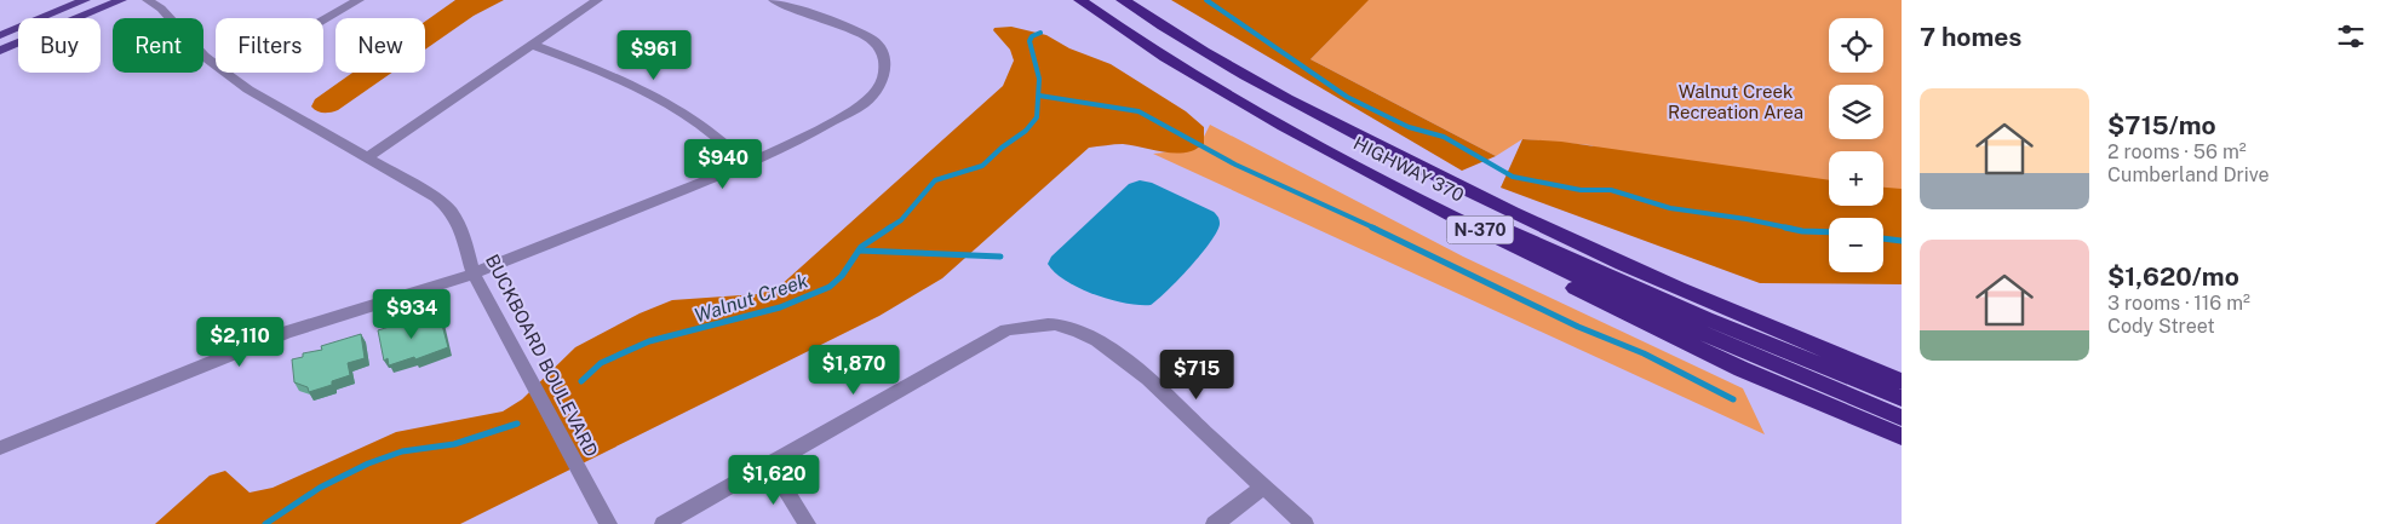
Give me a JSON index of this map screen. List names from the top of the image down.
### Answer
{
  "streets": {
    "highway": ["HIGHWAY 370", "N-370"],
    "street": ["BUCKBOARD BOULEVARD"]
  },
  "water": ["Walnut Creek"],
  "parks": ["Walnut Creek Recreation Area"],
  "page": {
    "heading": "7 homes",
    "map_buttons": ["+", "−"],
    "chip": [
      "Buy",
      "Rent",
      "Filters",
      "New"
    ],
    "price": [
      "$961",
      "$940",
      "$934",
      "$2,110",
      "$1,870",
      "$715",
      "$1,620"
    ],
    "list": [
      {
        "name": "$715/mo",
        "note": "2 rooms · 56 m² · Cumberland Drive"
      },
      {
        "name": "$1,620/mo",
        "note": "3 rooms · 116 m² · Cody Street"
      }
    ]
  }
}
